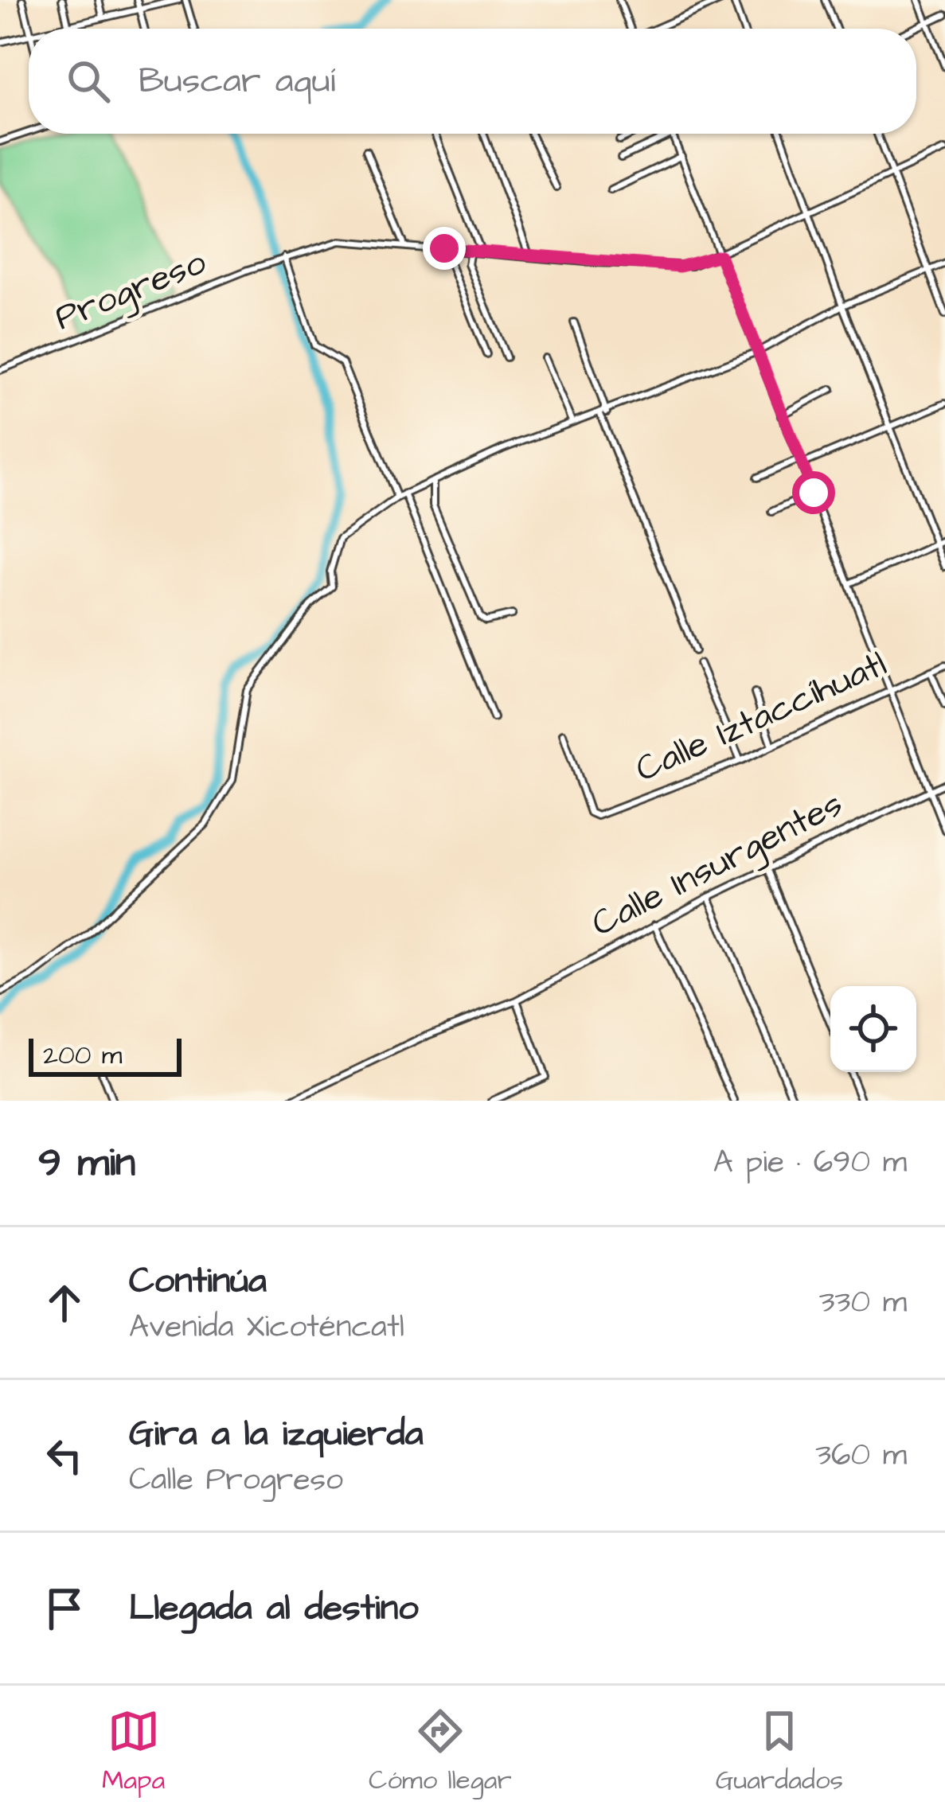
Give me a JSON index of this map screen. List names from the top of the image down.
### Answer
{
  "streets": {
    "street": ["Progreso", "Calle Iztaccíhuatl", "Calle Insurgentes"]
  },
  "scale_bar": "200 m",
  "page": {
    "search": "Buscar aquí",
    "scale": "200 m",
    "heading": ["9 min", "A pie · 690 m"],
    "list": [
      ["Continúa", "Avenida Xicoténcatl", "330 m"],
      ["Gira a la izquierda", "Calle Progreso", "360 m"],
      "Llegada al destino"
    ],
    "nav": ["Mapa", "Cómo llegar", "Guardados"]
  }
}
